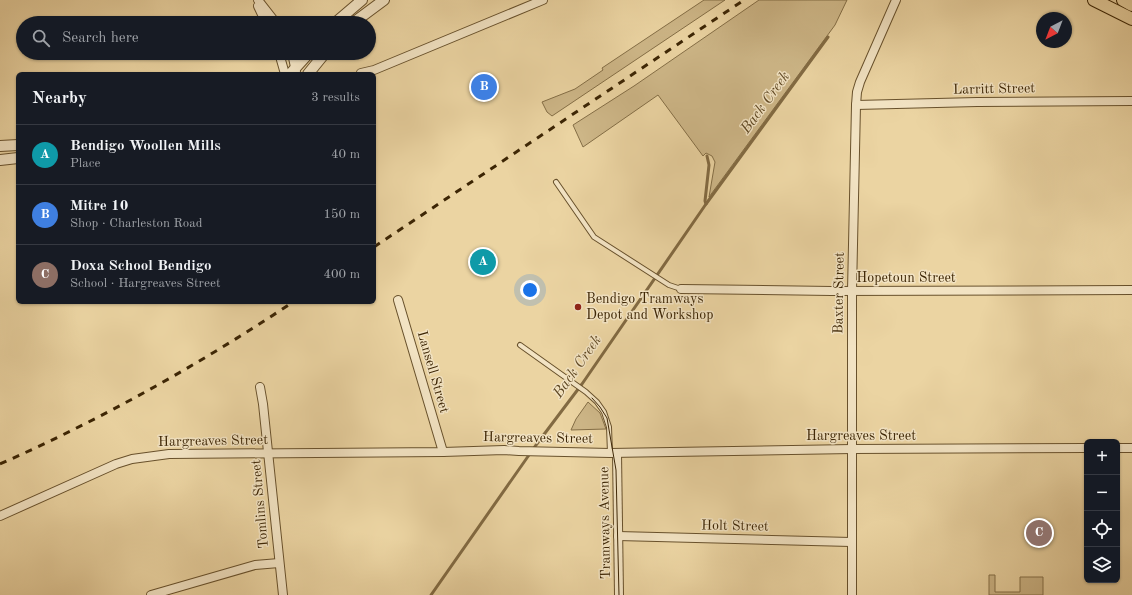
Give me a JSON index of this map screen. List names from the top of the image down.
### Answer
{
  "streets": {
    "street": [
      "Larritt Street",
      "Hopetoun Street",
      "Baxter Street",
      "Lansell Street",
      "Hargreaves Street",
      "Tomlins Street",
      "Tramways Avenue",
      "Holt Street"
    ]
  },
  "crossings": [
    ["Larritt Street", "Baxter Street"],
    ["Hopetoun Street", "Baxter Street"],
    ["Baxter Street", "Hargreaves Street"],
    ["Baxter Street", "Holt Street"],
    ["Lansell Street", "Hargreaves Street"],
    ["Hargreaves Street", "Tomlins Street"],
    ["Hargreaves Street", "Tramways Avenue"],
    ["Tramways Avenue", "Holt Street"]
  ],
  "water": ["Back Creek"],
  "places": ["Bendigo Tramways Depot and Workshop"],
  "north": "bottom left",
  "page": {
    "search": "Search here",
    "pins": ["B", "A", "C"],
    "heading": ["Nearby", "3 results"],
    "list": [
      {
        "mark": "A",
        "name": "Bendigo Woollen Mills",
        "note": "Place",
        "value": "40 m"
      },
      {
        "mark": "B",
        "name": "Mitre 10",
        "note": "Shop · Charleston Road",
        "value": "150 m"
      },
      {
        "mark": "C",
        "name": "Doxa School Bendigo",
        "note": "School · Hargreaves Street",
        "value": "400 m"
      }
    ],
    "map_buttons": ["+", "−"]
  }
}
